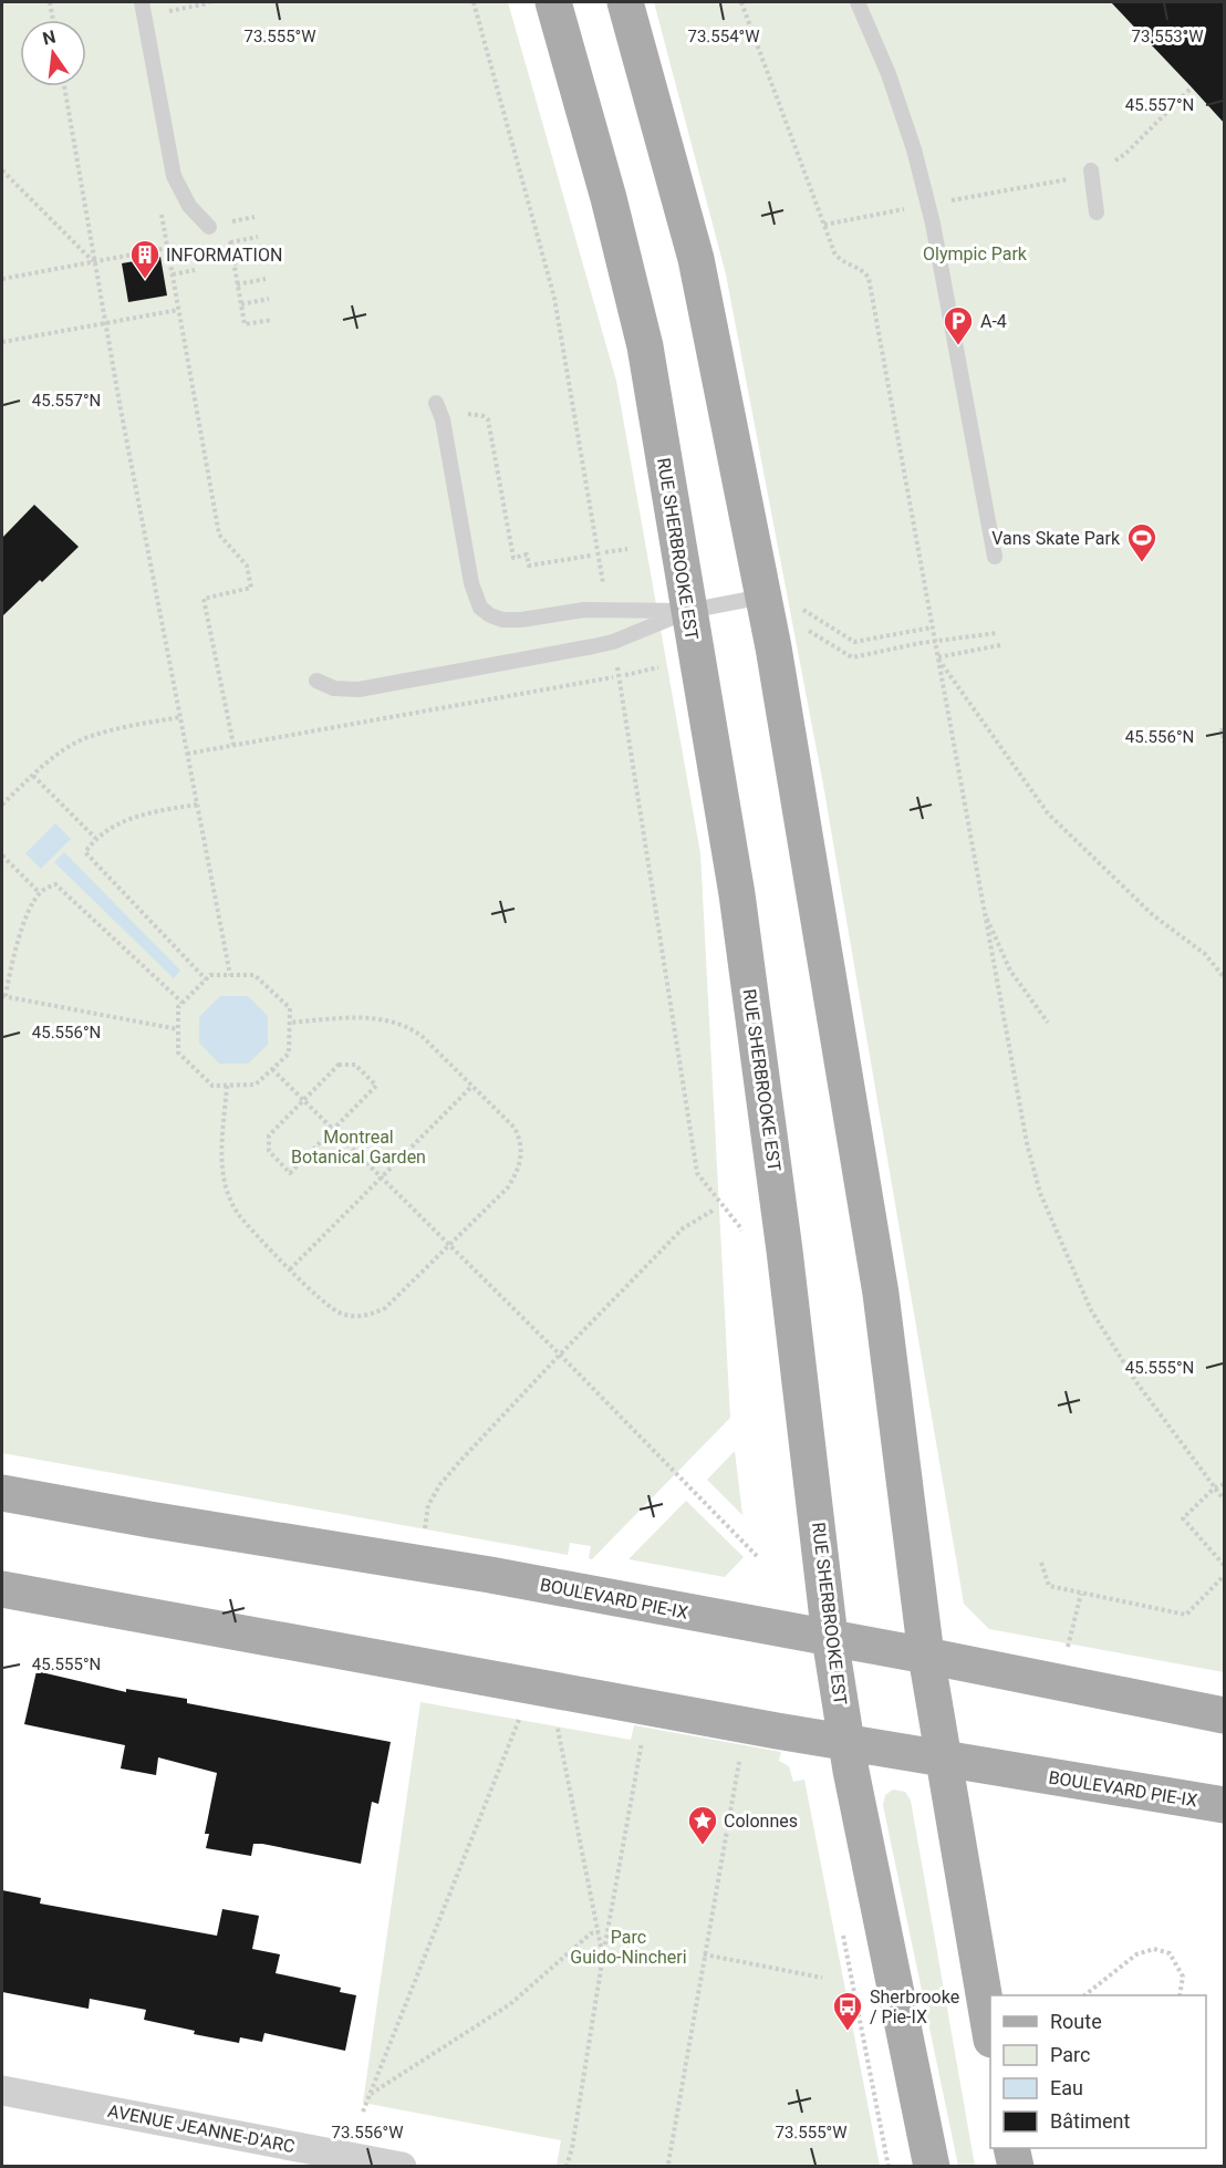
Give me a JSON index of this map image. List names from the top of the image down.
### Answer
{
  "streets": {
    "main road": ["RUE SHERBROOKE EST", "BOULEVARD PIE-IX"],
    "street": ["AVENUE JEANNE-D'ARC"]
  },
  "crossings": [
    ["RUE SHERBROOKE EST", "BOULEVARD PIE-IX"]
  ],
  "parks": ["Olympic Park", "Montreal Botanical Garden", "Parc Guido-Nincheri"],
  "places": {
    "building": ["INFORMATION"],
    "parking": ["A-4"],
    "sports": ["Vans Skate Park"],
    "place": ["Colonnes"],
    "bus stop": ["Sherbrooke / Pie-IX"]
  },
  "legend": [
    "Route",
    "Parc",
    "Eau",
    "Bâtiment"
  ],
  "north": "top",
  "coordinates": [
    "73.555°W",
    "73.553°W",
    "73.554°W",
    "45.557°N",
    "45.556°N",
    "45.555°N",
    "73.556°W"
  ]
}
